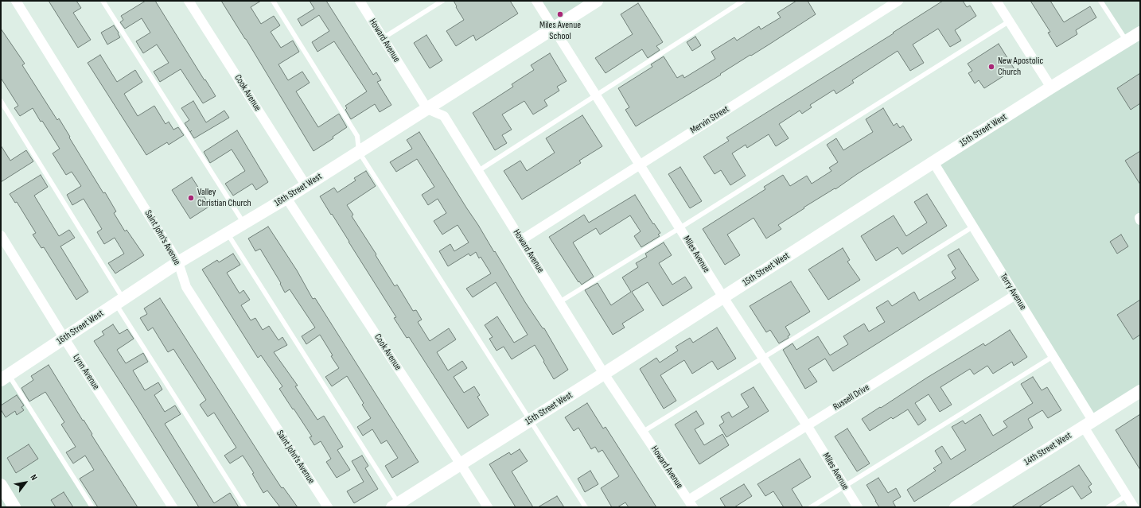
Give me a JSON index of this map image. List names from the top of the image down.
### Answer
{
  "streets": {
    "street": [
      "Howard Avenue",
      "Cook Avenue",
      "Mervin Street",
      "15th Street West",
      "16th Street West",
      "Saint John's Avenue",
      "Miles Avenue",
      "Terry Avenue",
      "Lynn Avenue",
      "Russell Drive",
      "14th Street West"
    ]
  },
  "crossings": [
    ["Howard Avenue", "Mervin Street"],
    ["Howard Avenue", "15th Street West"],
    ["Howard Avenue", "16th Street West"],
    ["Howard Avenue", "Russell Drive"],
    ["Cook Avenue", "15th Street West"],
    ["Cook Avenue", "16th Street West"],
    ["Mervin Street", "Miles Avenue"],
    ["15th Street West", "Miles Avenue"],
    ["15th Street West", "Terry Avenue"],
    ["16th Street West", "Saint John's Avenue"],
    ["16th Street West", "Miles Avenue"],
    ["16th Street West", "Lynn Avenue"],
    ["Miles Avenue", "Russell Drive"],
    ["Terry Avenue", "Russell Drive"],
    ["Terry Avenue", "14th Street West"]
  ],
  "places": ["Miles Avenue School", "New Apostolic Church", "Valley Christian Church"],
  "north": "top right"
}
